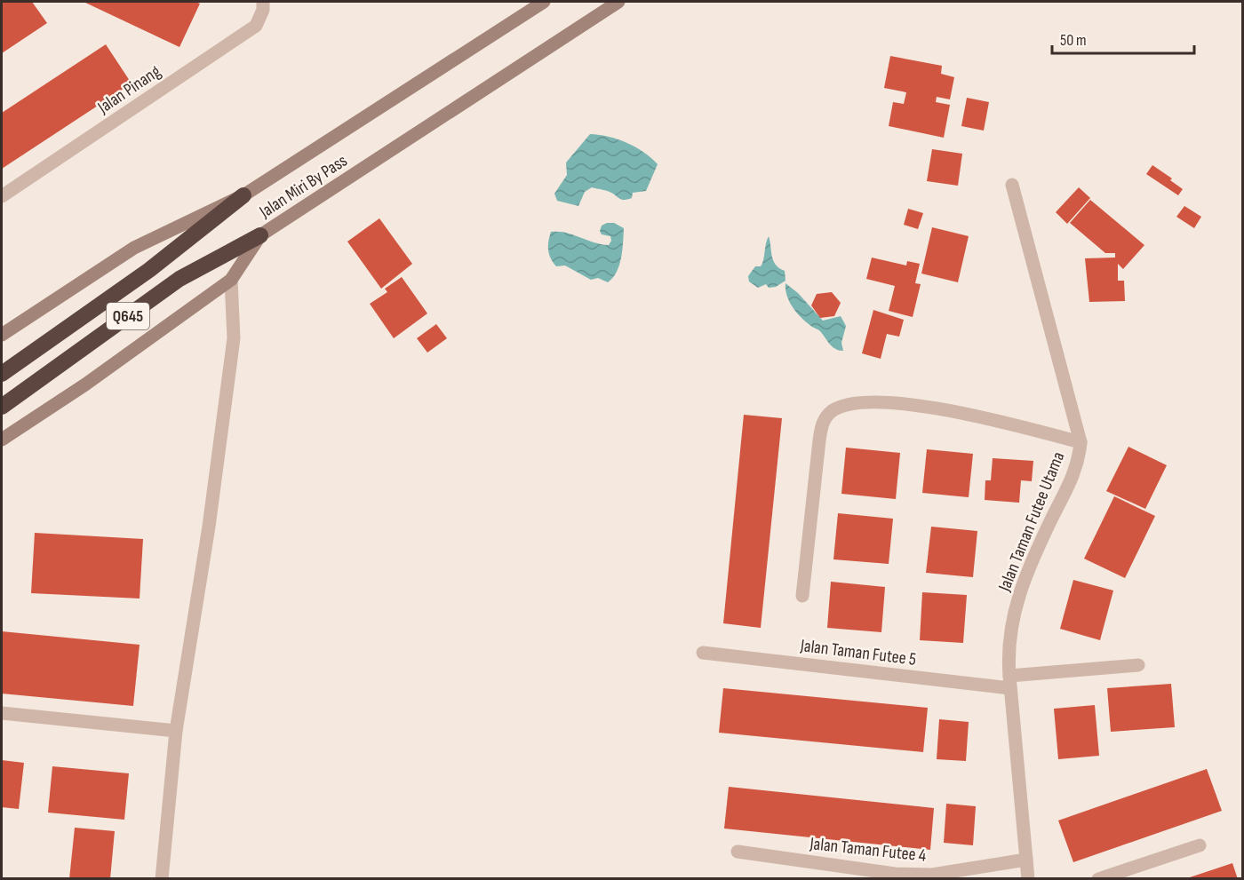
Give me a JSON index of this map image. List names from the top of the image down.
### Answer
{
  "streets": {
    "highway": ["Q645"],
    "main road": ["Jalan Miri By Pass"],
    "street": [
      "Jalan Pinang",
      "Jalan Taman Futee Utama",
      "Jalan Taman Futee 5",
      "Jalan Taman Futee 4"
    ]
  },
  "crossings": [
    ["Jalan Miri By Pass", "Q645"],
    ["Jalan Taman Futee Utama", "Jalan Taman Futee 5"],
    ["Jalan Taman Futee Utama", "Jalan Taman Futee 4"]
  ],
  "scale_bar": "50 m"
}
